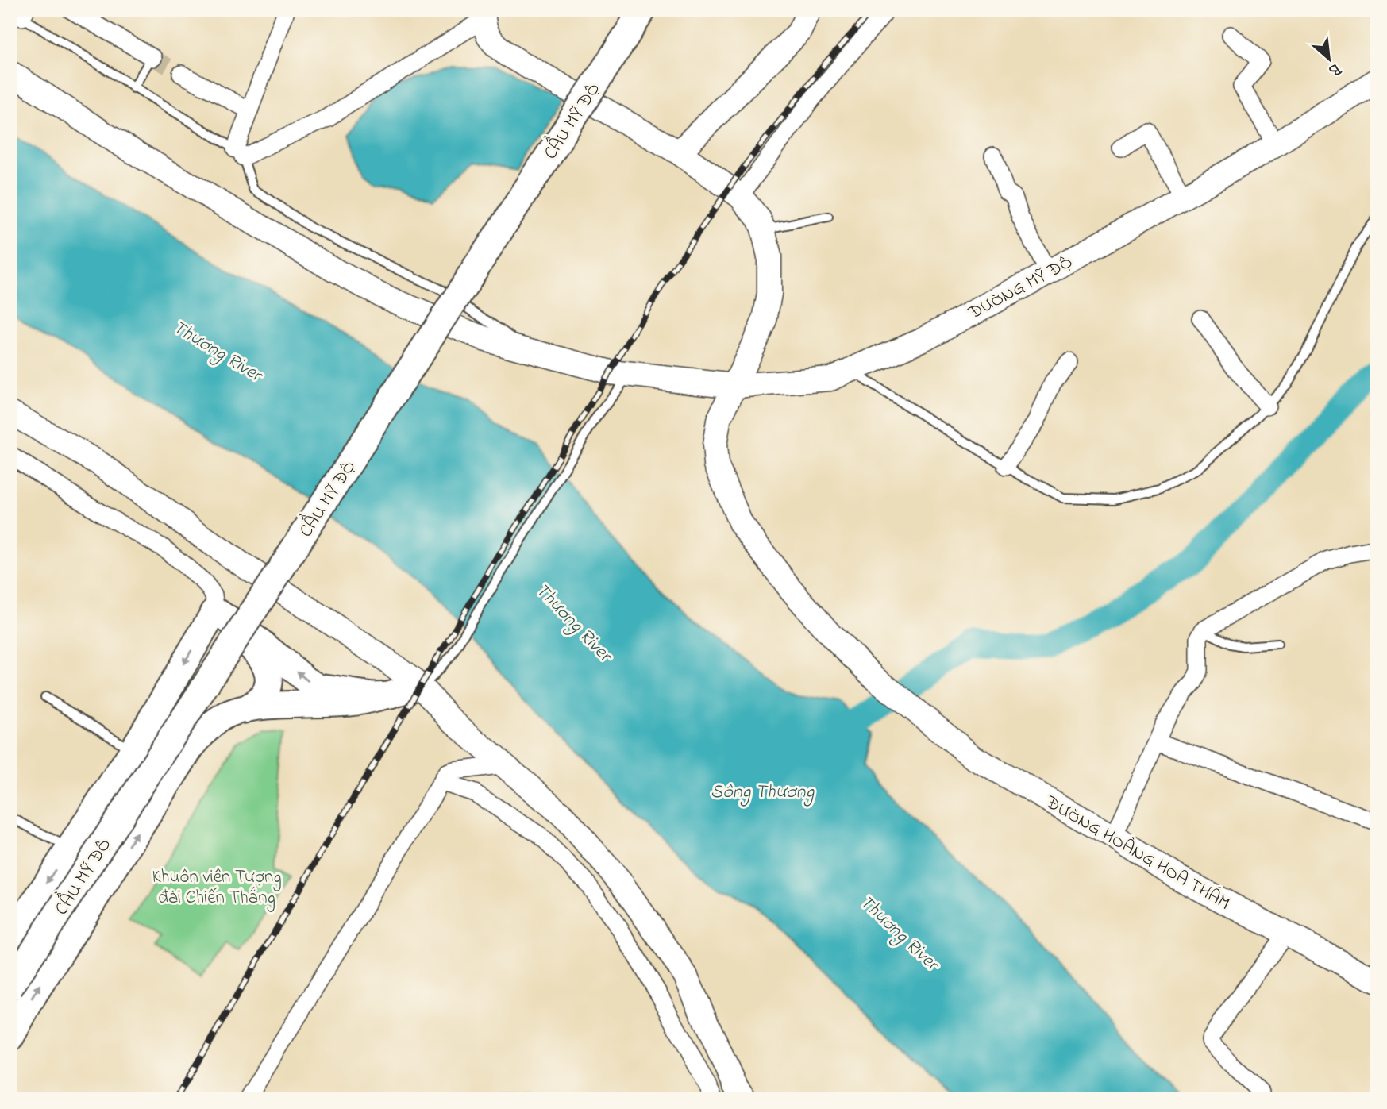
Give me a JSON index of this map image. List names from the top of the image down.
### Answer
{
  "streets": {
    "main road": ["CẦU MỸ ĐỘ"],
    "street": ["ĐƯỜNG MỸ ĐỘ", "ĐƯỜNG HOÀNG HOA THÁM"]
  },
  "crossings": [
    ["ĐƯỜNG MỸ ĐỘ", "ĐƯỜNG HOÀNG HOA THÁM"]
  ],
  "water": ["Thương River", "Sông Thương"],
  "parks": ["Khuôn viên Tượng đài Chiến Thắng"],
  "north": "bottom right"
}
